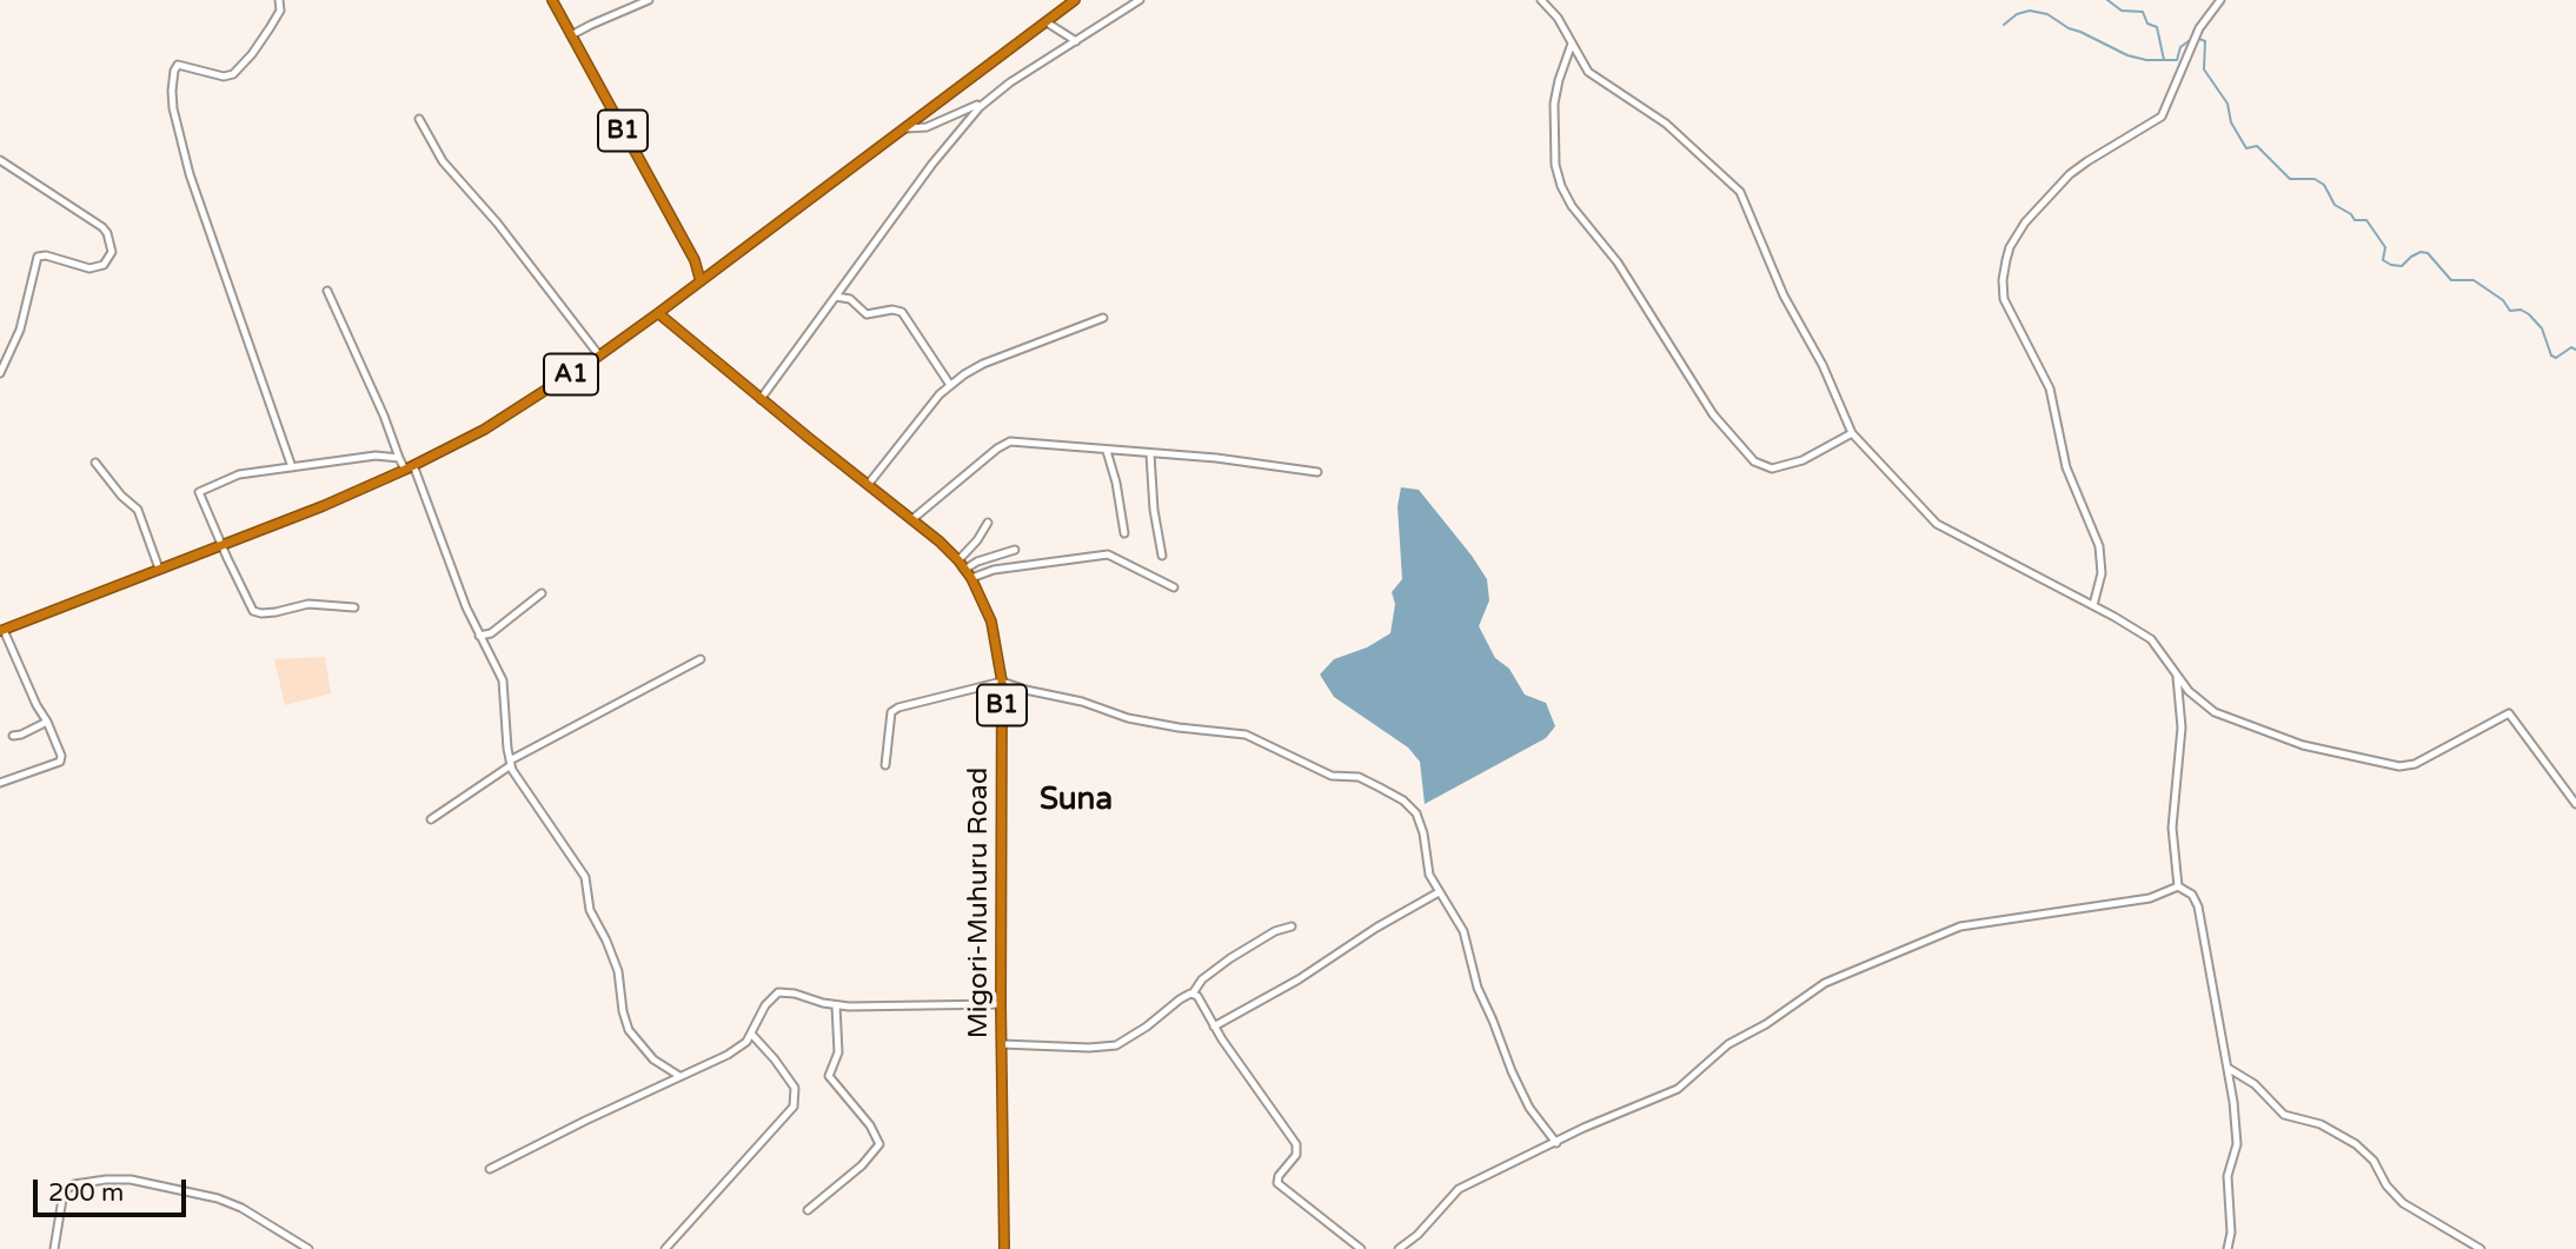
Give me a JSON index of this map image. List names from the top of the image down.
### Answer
{
  "streets": {
    "highway": ["B1", "A1", "Migori-Muhuru Road"]
  },
  "crossings": [
    ["B1", "A1"],
    ["A1", "Migori-Muhuru Road"]
  ],
  "districts": ["Suna"],
  "scale_bar": "200 m"
}
